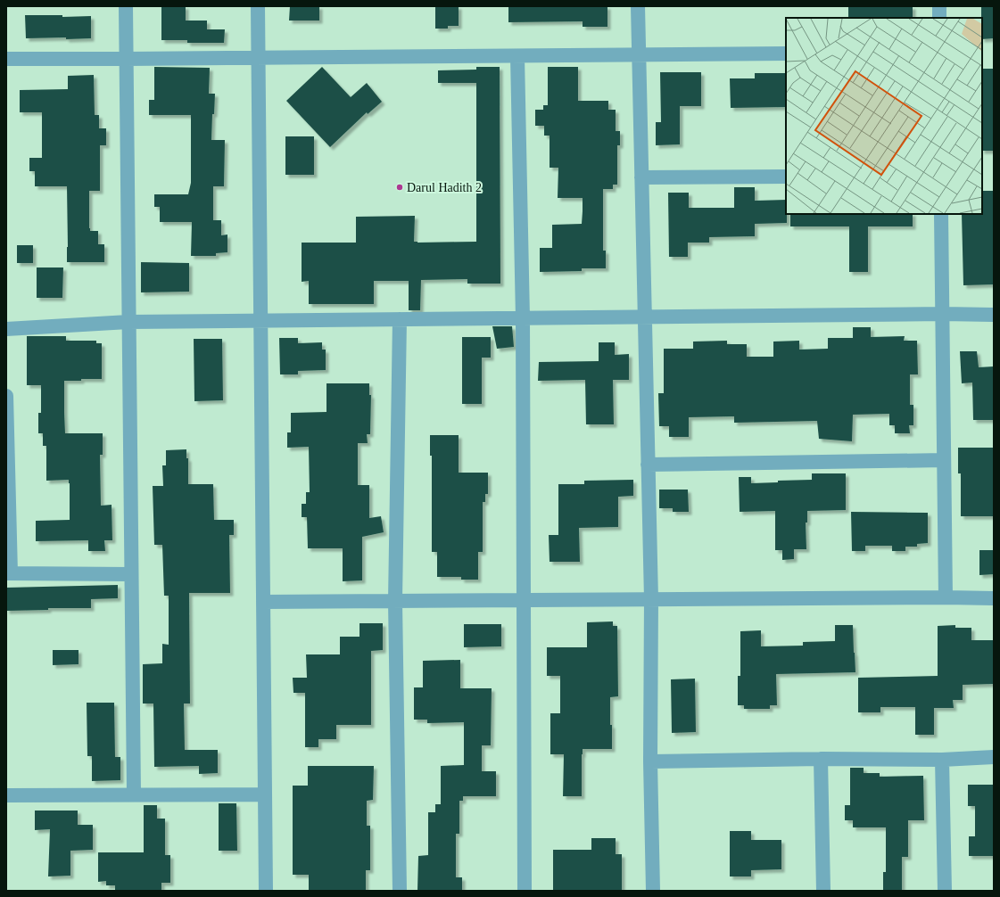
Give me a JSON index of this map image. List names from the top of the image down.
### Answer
{
  "places": ["Darul Hadith 2"]
}
